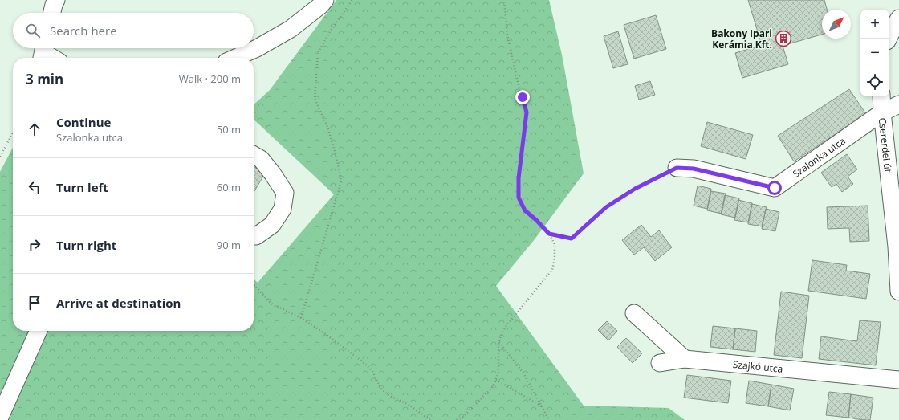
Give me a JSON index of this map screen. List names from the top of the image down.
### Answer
{
  "streets": {
    "street": ["Csererdei út", "Szalonka utca", "Szajkó utca"]
  },
  "crossings": [
    ["Csererdei út", "Szalonka utca"]
  ],
  "places": {
    "building": ["Bakony Ipari Kerámia Kft."]
  },
  "north": "top right",
  "page": {
    "map_buttons": ["+", "−"],
    "search": "Search here",
    "heading": ["3 min", "Walk · 200 m"],
    "list": [
      ["Continue", "Szalonka utca", "50 m"],
      ["Turn left", "60 m"],
      ["Turn right", "90 m"],
      "Arrive at destination"
    ]
  }
}
